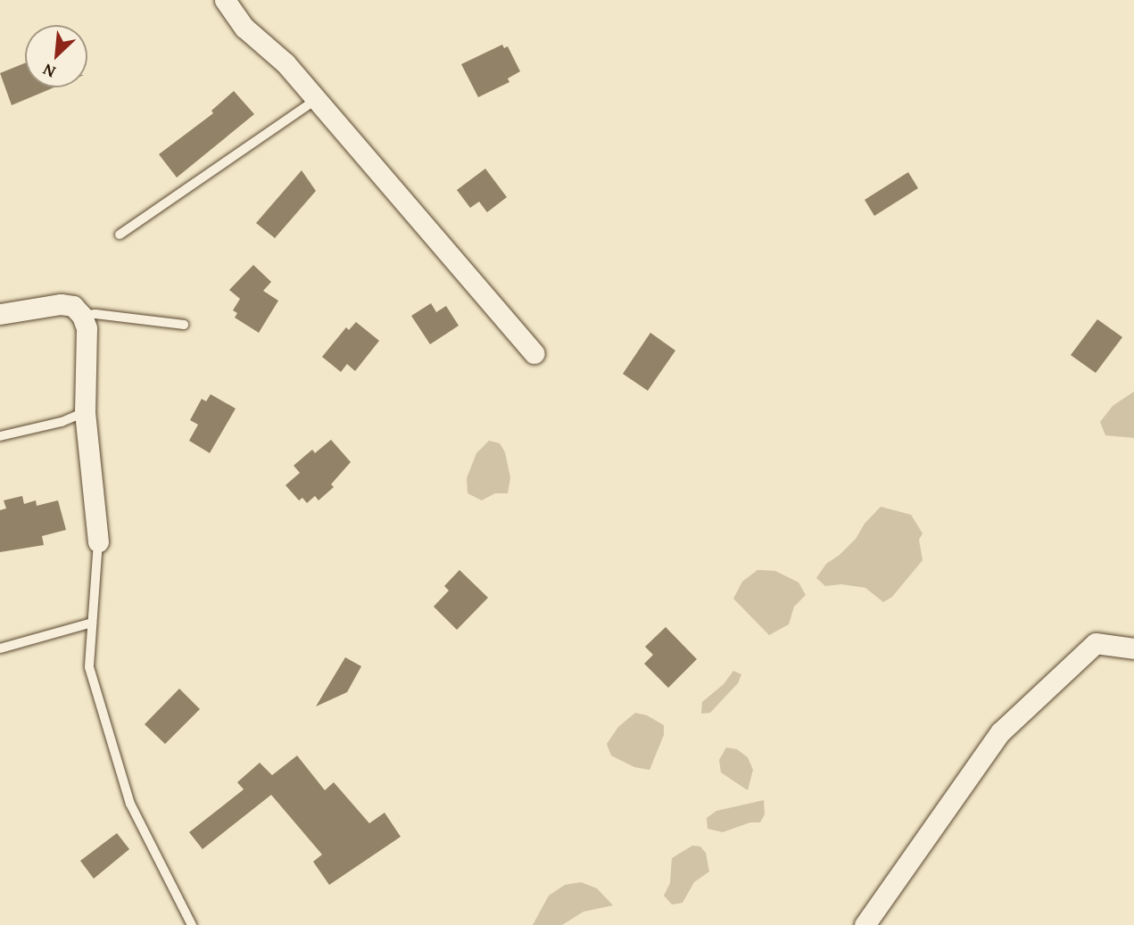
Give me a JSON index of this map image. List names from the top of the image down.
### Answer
{
  "north": "bottom left"
}
